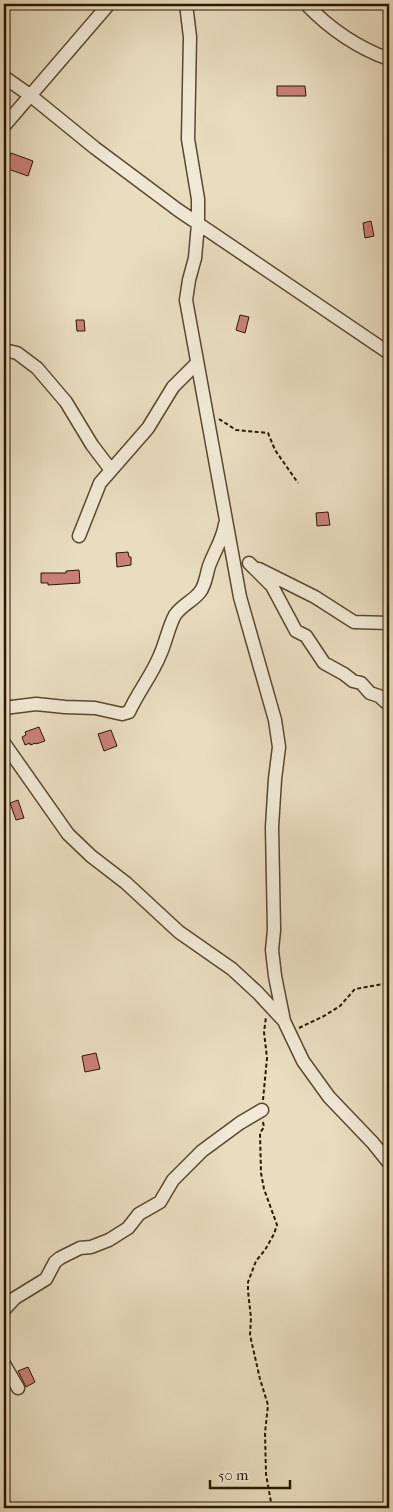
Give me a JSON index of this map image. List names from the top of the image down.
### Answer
{
  "scale_bar": "50 m"
}
